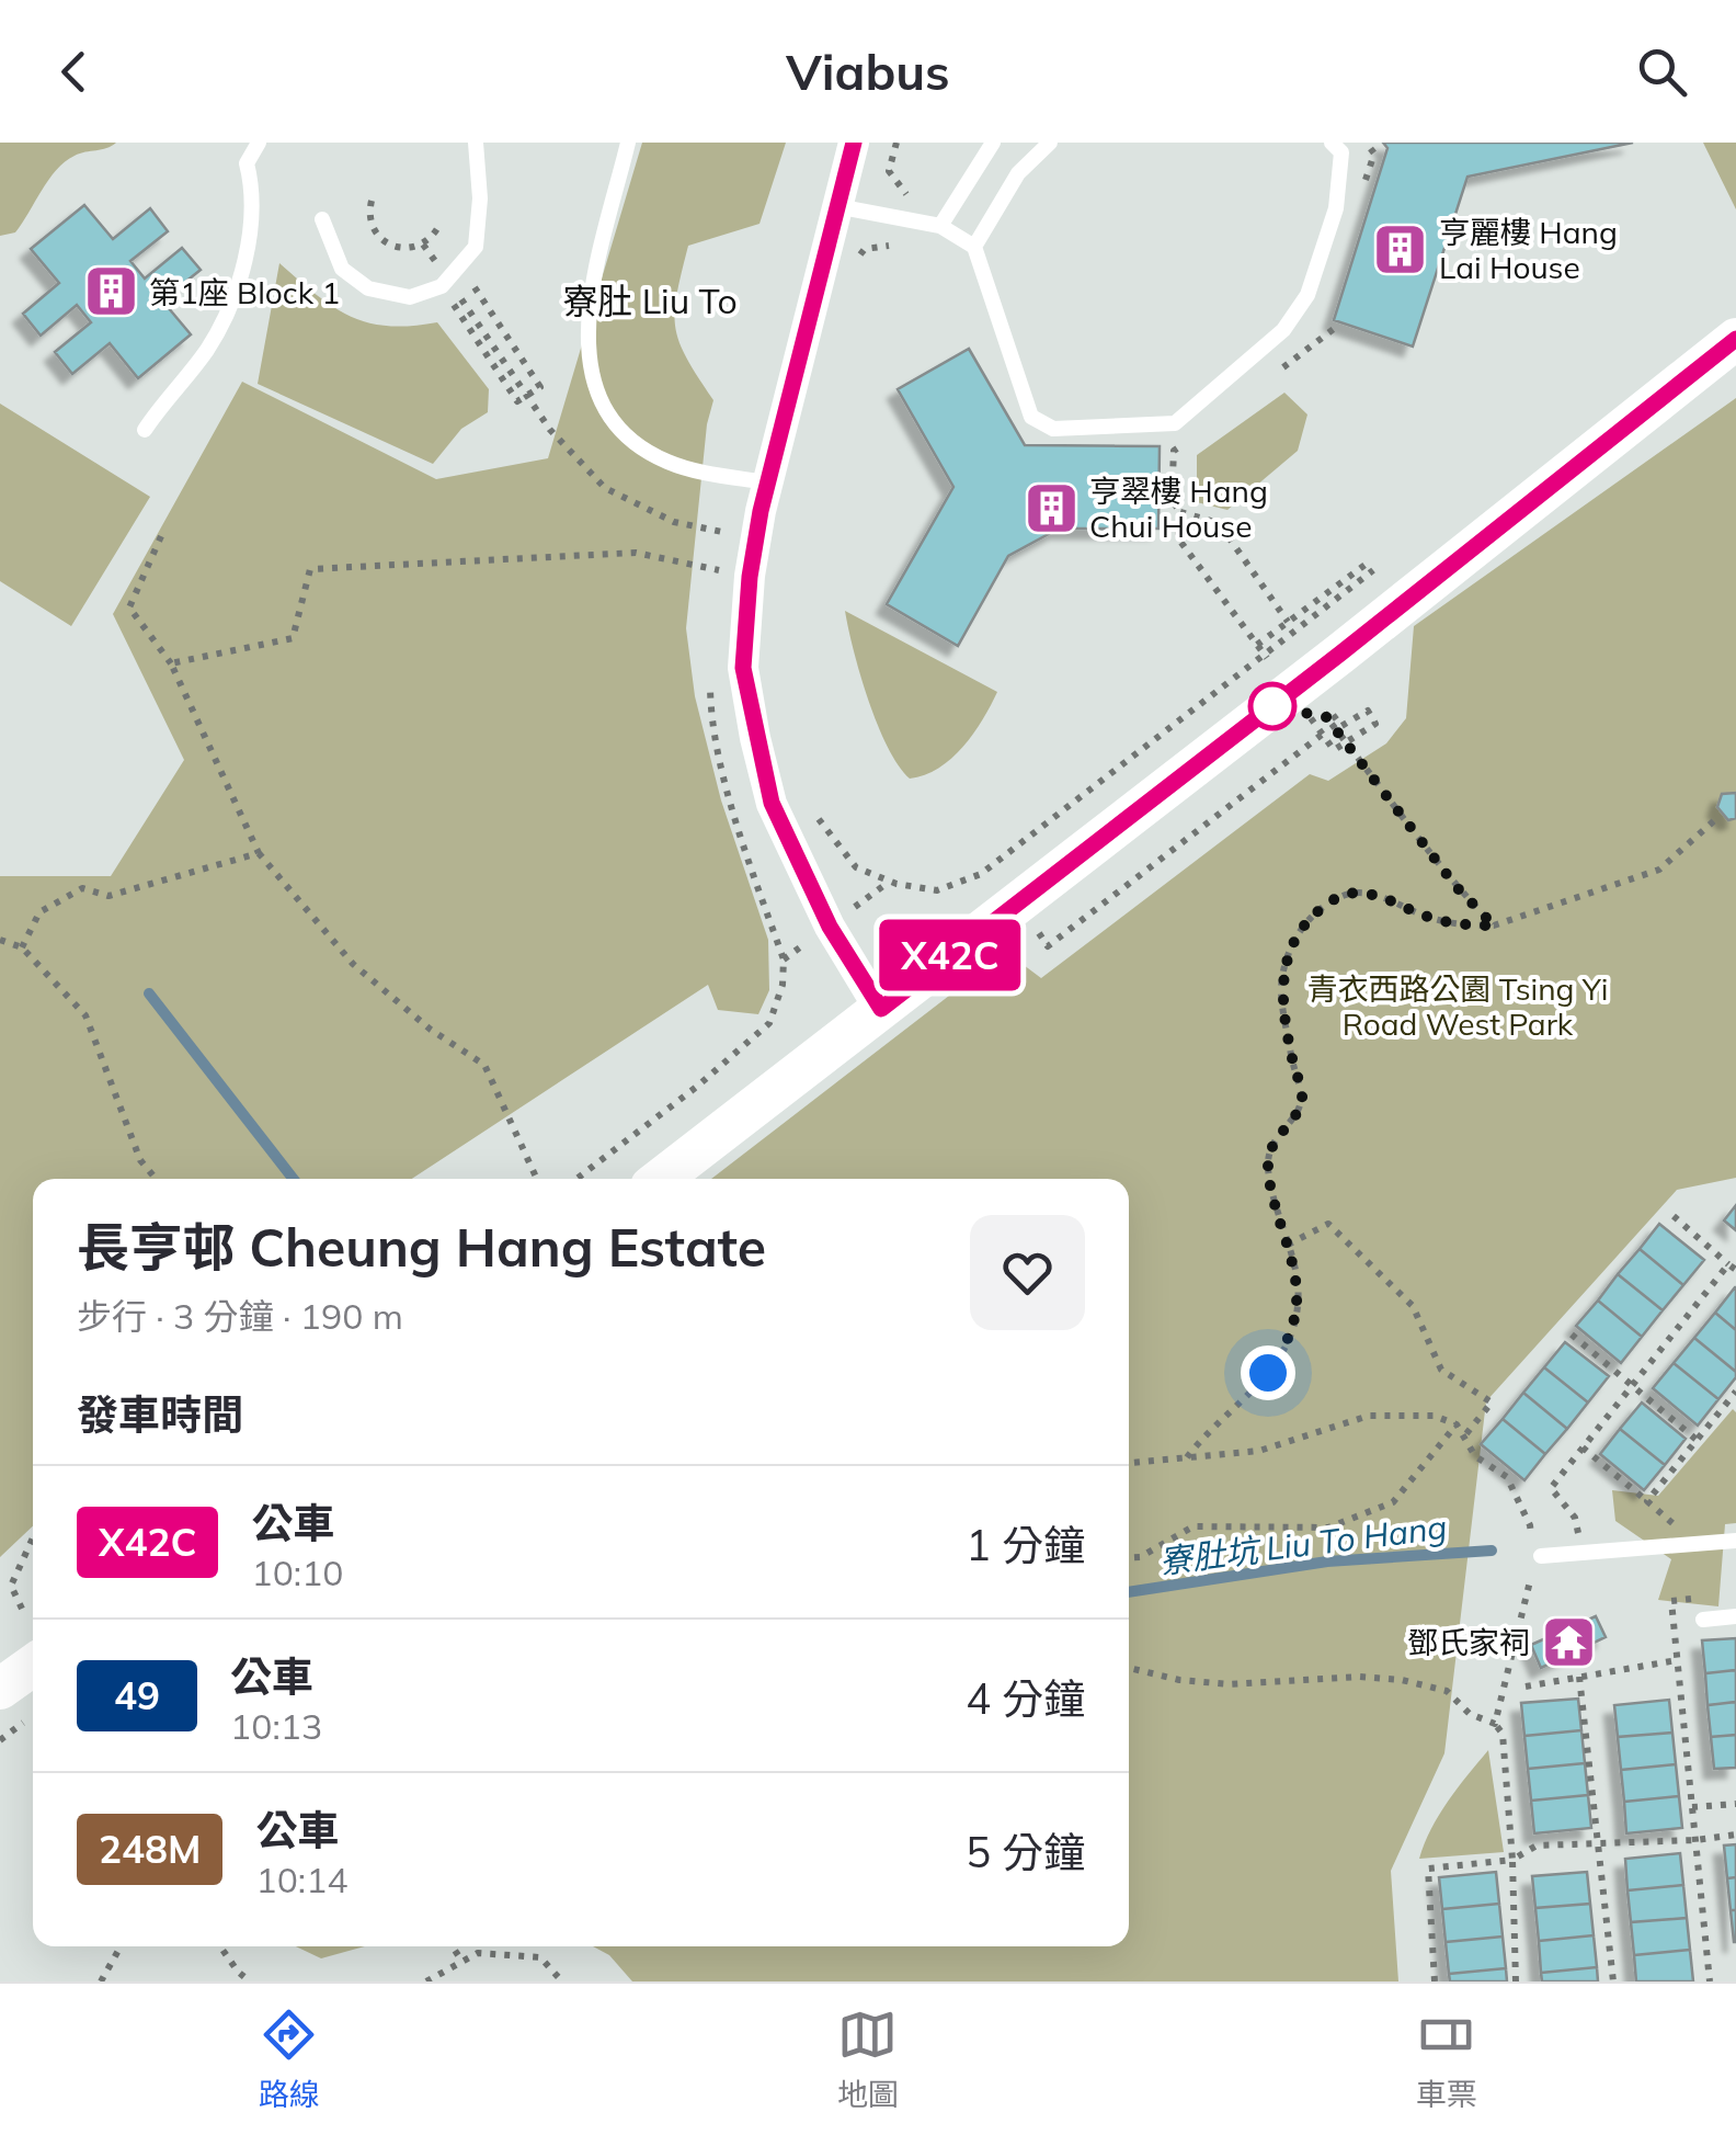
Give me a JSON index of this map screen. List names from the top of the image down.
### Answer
{
  "districts": ["寮肚 Liu To"],
  "water": ["寮肚坑 Liu To Hang"],
  "parks": ["青衣西路公園 Tsing Yi Road West Park"],
  "places": {
    "building": ["亨麗樓 Hang Lai House", "第1座 Block 1", "亨翠樓 Hang Chui House"],
    "temple": ["鄧氏家祠"]
  },
  "lines": ["bus line X42C"],
  "page": {
    "header": "Viabus",
    "on_map": "X42C",
    "heading": [
      ["長亨邨 Cheung Hang Estate", "步行 · 3 分鐘 · 190 m"],
      "發車時間"
    ],
    "list": [
      {
        "mark": "X42C",
        "name": "公車",
        "note": "10:10",
        "value": "1 分鐘"
      },
      {
        "mark": "49",
        "name": "公車",
        "note": "10:13",
        "value": "4 分鐘"
      },
      {
        "mark": "248M",
        "name": "公車",
        "note": "10:14",
        "value": "5 分鐘"
      }
    ],
    "tabs": ["路線", "地圖", "車票"]
  }
}
